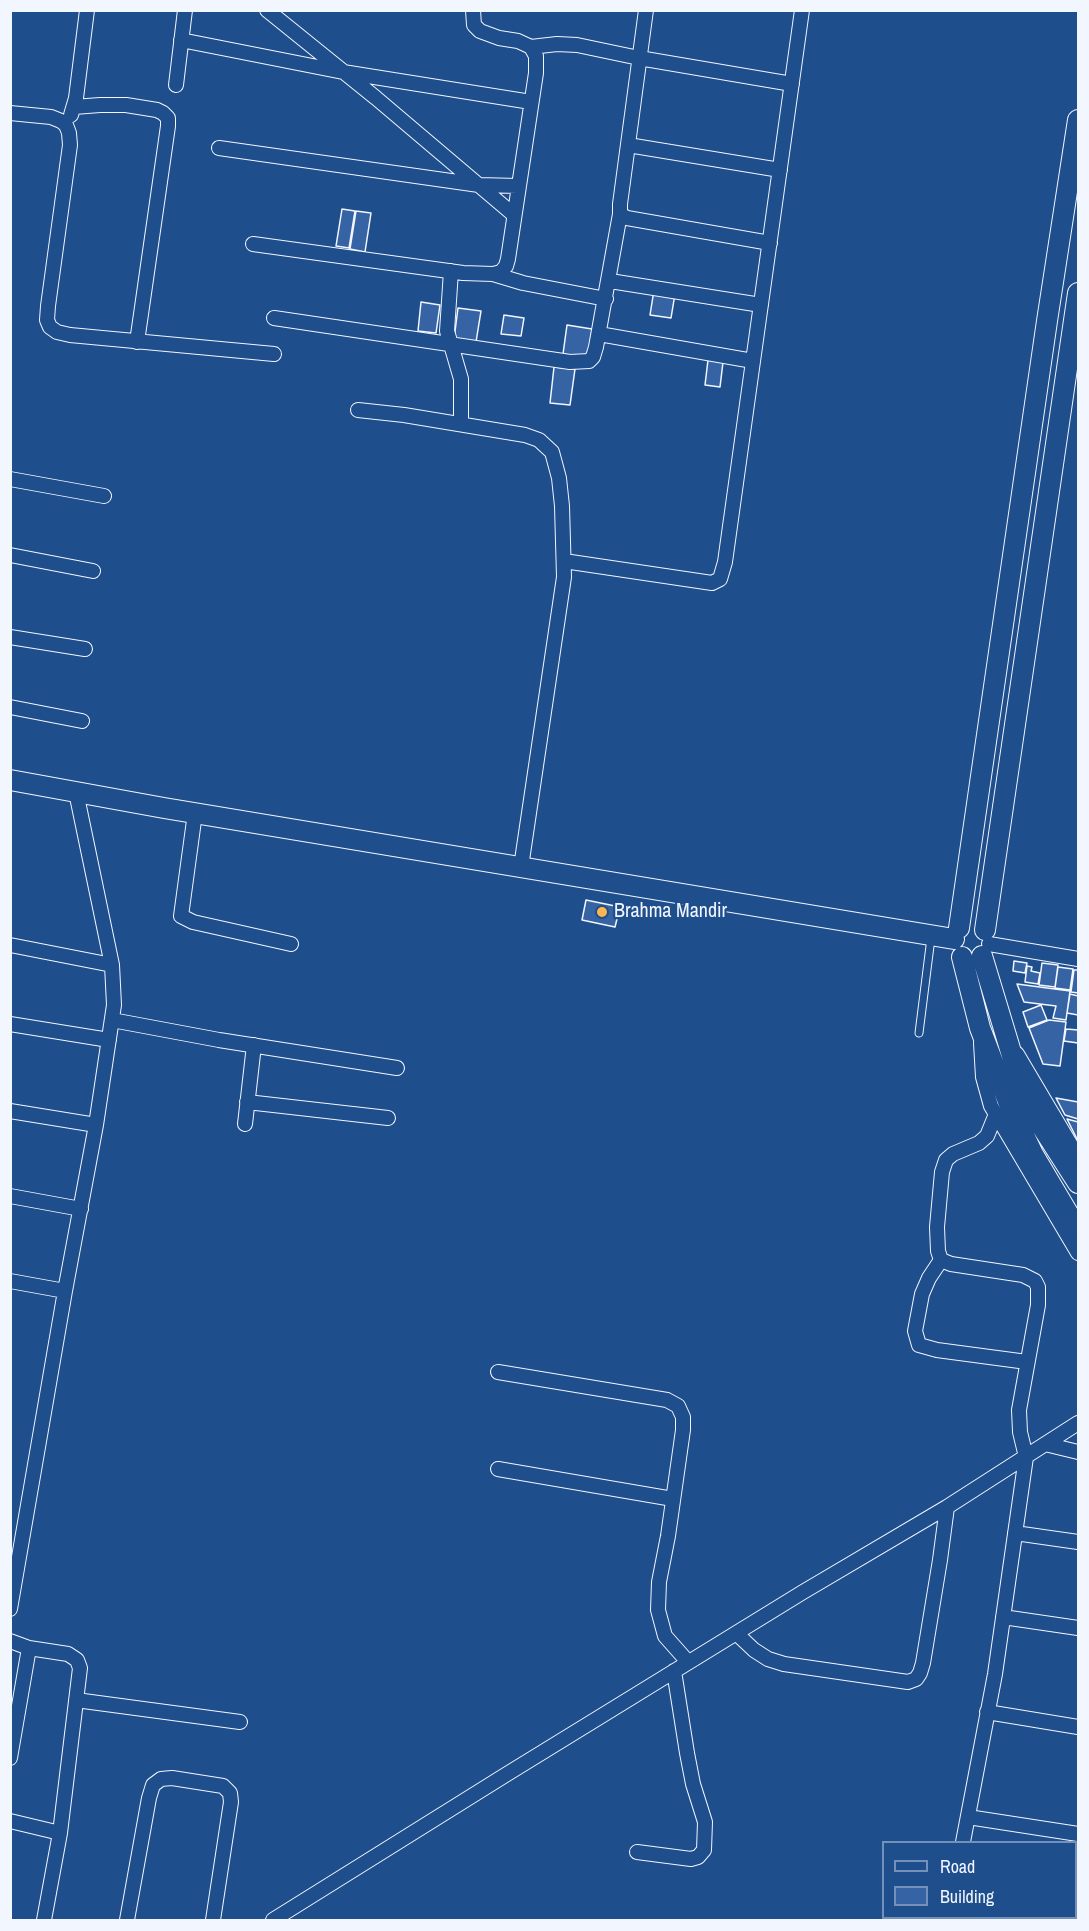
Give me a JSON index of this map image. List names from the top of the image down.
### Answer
{
  "places": ["Brahma Mandir"],
  "legend": ["Road", "Building"]
}
